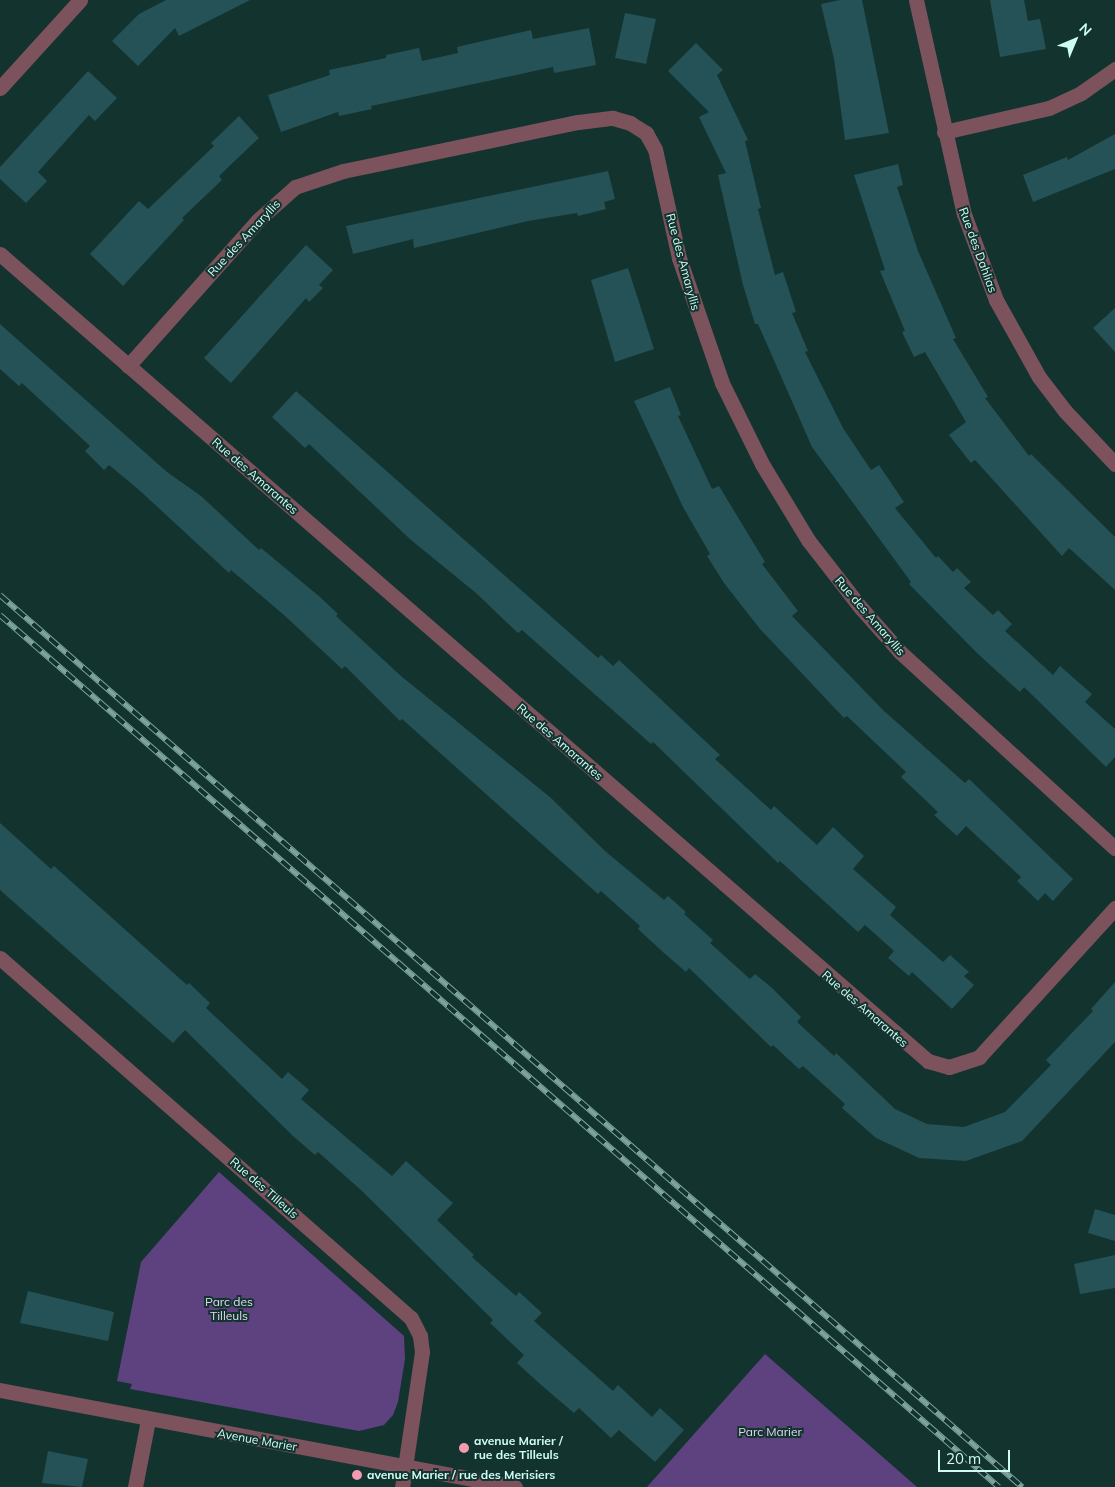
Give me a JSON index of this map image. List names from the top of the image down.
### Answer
{
  "streets": {
    "street": [
      "Rue des Amaryllis",
      "Rue des Dahlias",
      "Rue des Amarantes",
      "Rue des Tilleuls",
      "Avenue Marier"
    ]
  },
  "crossings": [
    ["Rue des Amaryllis", "Rue des Amarantes"],
    ["Rue des Tilleuls", "Avenue Marier"]
  ],
  "parks": ["Parc des Tilleuls", "Parc Marier"],
  "places": ["avenue Marier / rue des Tilleuls", "avenue Marier / rue des Merisiers"],
  "scale_bar": "20 m",
  "north": "top right"
}
